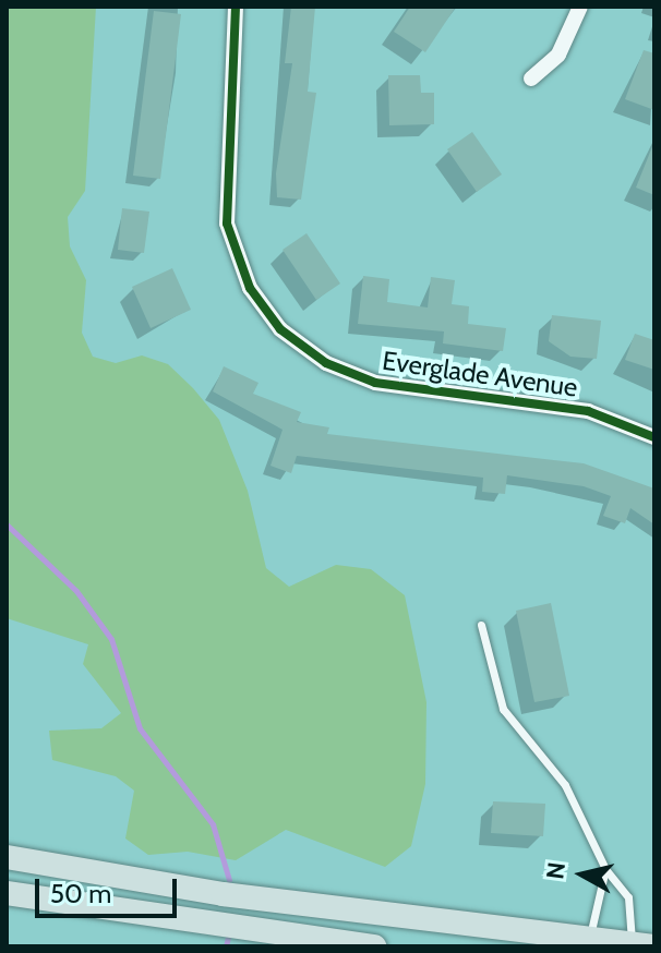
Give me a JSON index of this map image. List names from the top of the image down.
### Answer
{
  "streets": {
    "street": ["Everglade Avenue"]
  },
  "scale_bar": "50 m",
  "north": "left"
}
